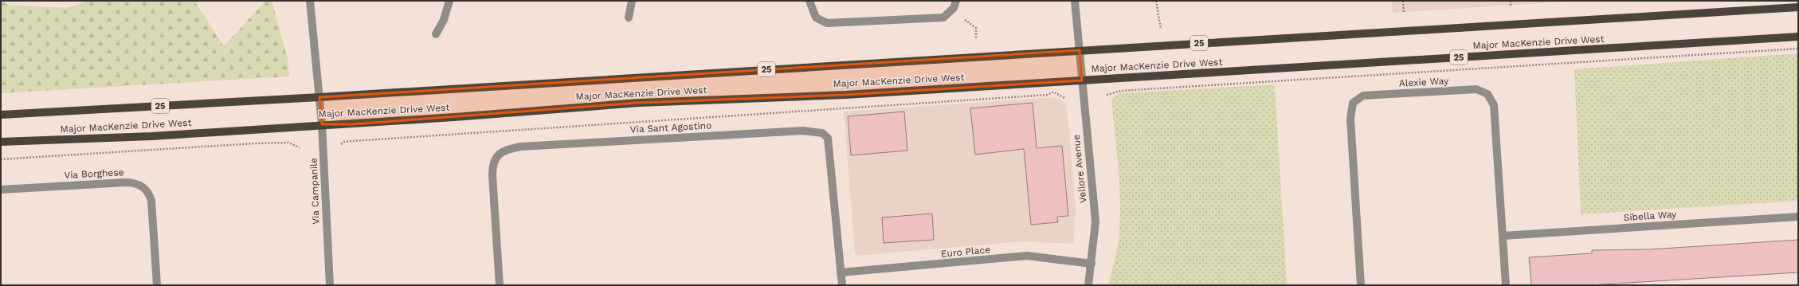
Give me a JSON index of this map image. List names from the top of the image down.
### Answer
{
  "streets": {
    "main road": ["Major MacKenzie Drive West", "25"],
    "street": [
      "Alexie Way",
      "Via Sant Agostino",
      "Vellore Avenue",
      "Via Borghese",
      "Via Campanile",
      "Sibella Way",
      "Euro Place"
    ]
  },
  "crossings": [
    ["Major MacKenzie Drive West", "Vellore Avenue"],
    ["Major MacKenzie Drive West", "Via Campanile"],
    ["Alexie Way", "Sibella Way"],
    ["Via Sant Agostino", "Euro Place"],
    ["Vellore Avenue", "Euro Place"]
  ]
}
